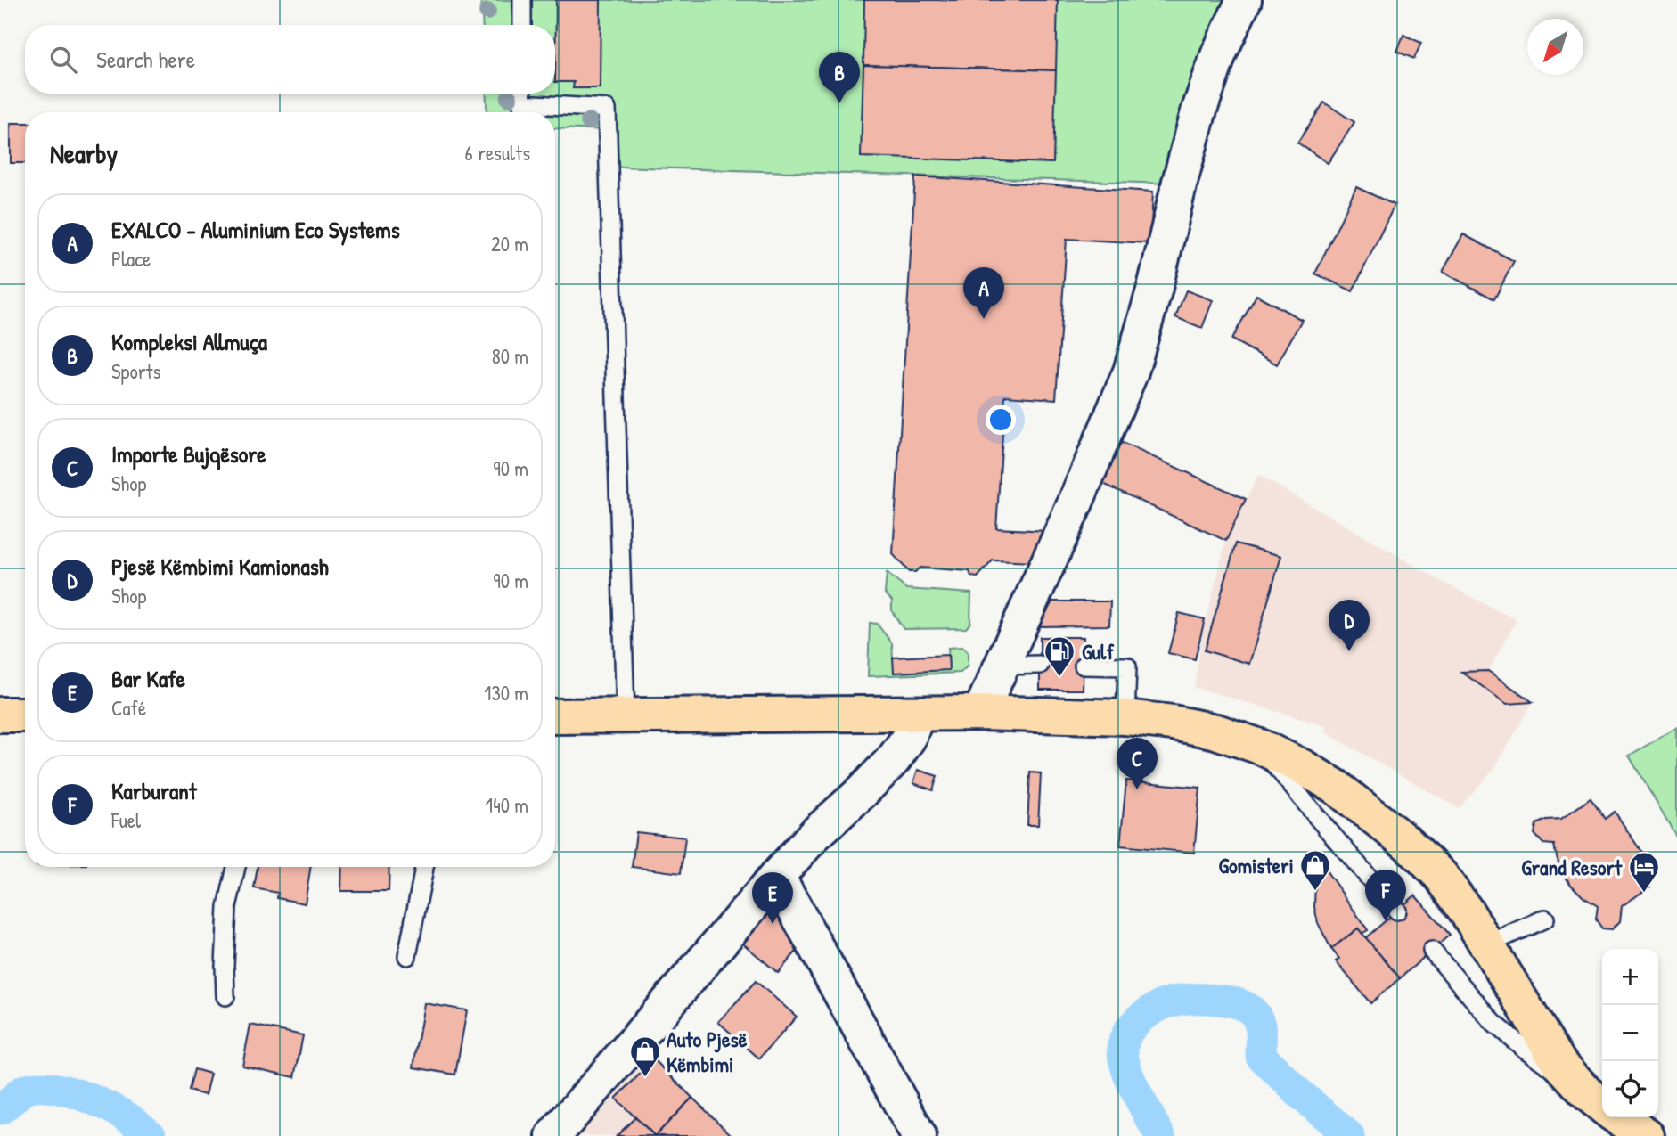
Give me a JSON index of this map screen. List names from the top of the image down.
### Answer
{
  "places": {
    "fuel station": ["Gulf"],
    "shop": ["Gomisteri", "Auto Pjesë Këmbimi"],
    "hotel": ["Grand Resort"]
  },
  "north": "bottom left",
  "page": {
    "search": "Search here",
    "pins": [
      "B",
      "A",
      "D",
      "C",
      "F",
      "E"
    ],
    "heading": ["Nearby", "6 results"],
    "list": [
      {
        "mark": "A",
        "name": "EXALCO - Aluminium Eco Systems",
        "note": "Place",
        "value": "20 m"
      },
      {
        "mark": "B",
        "name": "Kompleksi Allmuça",
        "note": "Sports",
        "value": "80 m"
      },
      {
        "mark": "C",
        "name": "Importe Bujqësore",
        "note": "Shop",
        "value": "90 m"
      },
      {
        "mark": "D",
        "name": "Pjesë Këmbimi Kamionash",
        "note": "Shop",
        "value": "90 m"
      },
      {
        "mark": "E",
        "name": "Bar Kafe",
        "note": "Café",
        "value": "130 m"
      },
      {
        "mark": "F",
        "name": "Karburant",
        "note": "Fuel",
        "value": "140 m"
      }
    ],
    "map_buttons": ["+", "−"]
  }
}
